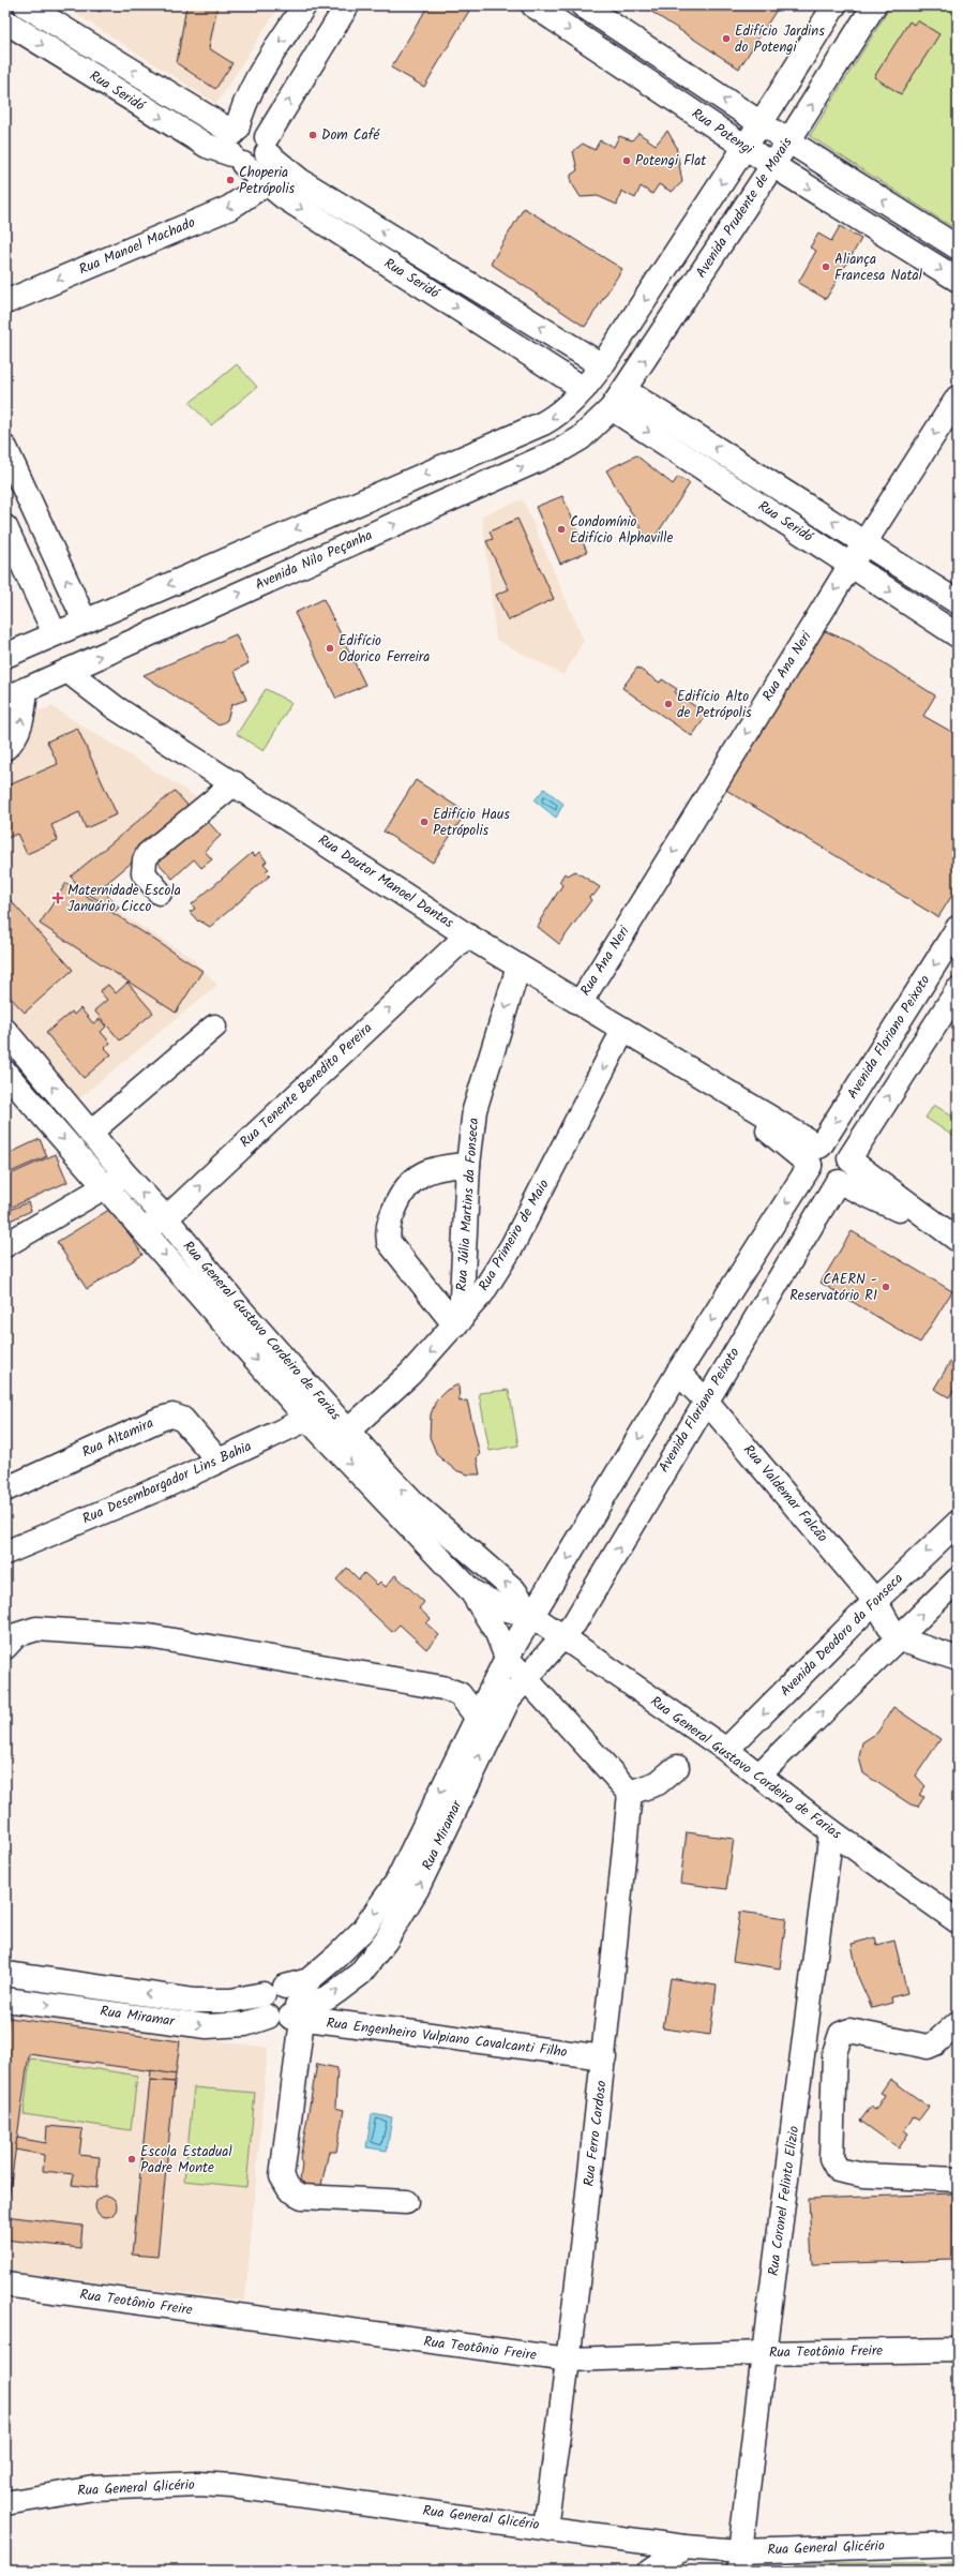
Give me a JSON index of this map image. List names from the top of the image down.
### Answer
{
  "streets": {
    "street": [
      "Rua Seridó",
      "Rua Potengi",
      "Avenida Prudente de Morais",
      "Rua Manoel Machado",
      "Avenida Nilo Peçanha",
      "Rua Ana Neri",
      "Rua Doutor Manoel Dantas",
      "Avenida Floriano Peixoto",
      "Rua Tenente Benedito Pereira",
      "Rua Júlia Martins da Fonseca",
      "Rua Primeiro de Maio",
      "Rua General Gustavo Cordeiro de Farias",
      "Rua Altamira",
      "Rua Desembargador Lins Bahia",
      "Rua Valdemar Falcão",
      "Avenida Deodoro da Fonseca",
      "Rua Miramar",
      "Rua Engenheiro Vulpiano Cavalcanti Filho",
      "Rua Ferro Cardoso",
      "Rua Coronel Felinto Elizio",
      "Rua Teotônio Freire",
      "Rua General Glicério"
    ]
  },
  "crossings": [
    ["Rua Seridó", "Avenida Prudente de Morais"],
    ["Rua Seridó", "Rua Manoel Machado"],
    ["Rua Seridó", "Avenida Nilo Peçanha"],
    ["Rua Seridó", "Rua Ana Neri"],
    ["Rua Potengi", "Avenida Prudente de Morais"],
    ["Avenida Prudente de Morais", "Avenida Nilo Peçanha"],
    ["Avenida Nilo Peçanha", "Rua Doutor Manoel Dantas"],
    ["Rua Ana Neri", "Rua Doutor Manoel Dantas"],
    ["Rua Doutor Manoel Dantas", "Avenida Floriano Peixoto"],
    ["Rua Doutor Manoel Dantas", "Rua Tenente Benedito Pereira"],
    ["Rua Doutor Manoel Dantas", "Rua Júlia Martins da Fonseca"],
    ["Rua Doutor Manoel Dantas", "Rua Primeiro de Maio"],
    ["Avenida Floriano Peixoto", "Rua General Gustavo Cordeiro de Farias"],
    ["Avenida Floriano Peixoto", "Rua Valdemar Falcão"],
    ["Avenida Floriano Peixoto", "Rua Miramar"],
    ["Rua Tenente Benedito Pereira", "Rua General Gustavo Cordeiro de Farias"],
    ["Rua Júlia Martins da Fonseca", "Rua Primeiro de Maio"],
    ["Rua Primeiro de Maio", "Rua General Gustavo Cordeiro de Farias"],
    ["Rua General Gustavo Cordeiro de Farias", "Rua Desembargador Lins Bahia"],
    ["Rua General Gustavo Cordeiro de Farias", "Avenida Deodoro da Fonseca"],
    ["Rua General Gustavo Cordeiro de Farias", "Rua Miramar"],
    ["Rua General Gustavo Cordeiro de Farias", "Rua Coronel Felinto Elizio"],
    ["Rua Altamira", "Rua Desembargador Lins Bahia"],
    ["Rua Valdemar Falcão", "Avenida Deodoro da Fonseca"],
    ["Rua Miramar", "Rua Engenheiro Vulpiano Cavalcanti Filho"],
    ["Rua Engenheiro Vulpiano Cavalcanti Filho", "Rua Ferro Cardoso"],
    ["Rua Ferro Cardoso", "Rua Teotônio Freire"],
    ["Rua Ferro Cardoso", "Rua General Glicério"],
    ["Rua Coronel Felinto Elizio", "Rua Teotônio Freire"],
    ["Rua Coronel Felinto Elizio", "Rua General Glicério"]
  ],
  "one_way": [
    "Rua Manoel Machado",
    "Rua Ana Neri",
    "Rua Júlia Martins da Fonseca",
    "Rua Primeiro de Maio"
  ],
  "places": {
    "other": [
      "Edifício Jardins do Potengi",
      "Dom Café",
      "Potengi Flat",
      "Choperia Petrópolis",
      "Aliança Francesa Natal",
      "Condomínio Edifício Alphaville",
      "Edifício Odorico Ferreira",
      "Edifício Alto de Petrópolis",
      "Edifício Haus Petrópolis",
      "CAERN - Reservatório R1",
      "Escola Estadual Padre Monte"
    ],
    "health": ["Maternidade Escola Januário Cicco"]
  }
}
